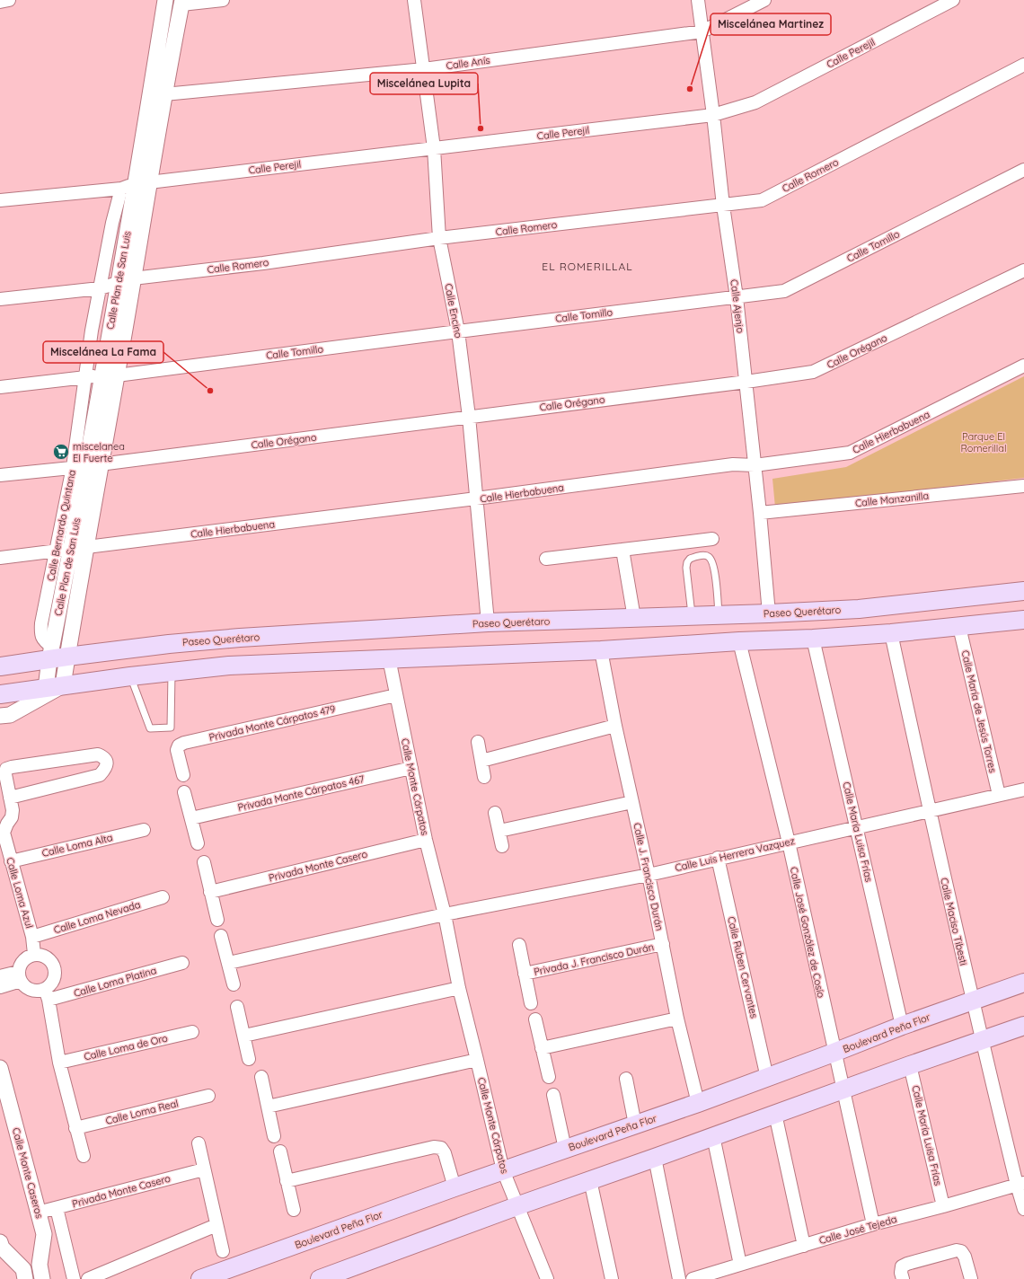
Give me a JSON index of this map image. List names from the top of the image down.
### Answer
{
  "streets": {
    "main road": ["Paseo Querétaro", "Boulevard Peña Flor"],
    "street": [
      "Calle Perejil",
      "Calle Anís",
      "Calle Romero",
      "Calle Tomillo",
      "Calle Plan de San Luis",
      "Calle Ajenjo",
      "Calle Encino",
      "Calle Orégano",
      "Calle Hierbabuena",
      "Calle Manzanilla",
      "Calle Bernardo Quintana",
      "Calle María de Jesús Torres",
      "Privada Monte Cárpatos 479",
      "Calle Monte Cárpatos",
      "Privada Monte Cárpatos 467",
      "Calle María Luisa Frías",
      "Calle Loma Alta",
      "Calle Luis Herrera Vazquez",
      "Privada Monte Casero",
      "Calle J. Francisco Durán",
      "Calle Loma Azul",
      "Calle Loma Nevada",
      "Calle Maciso Tibesti",
      "Calle José González de Cosío",
      "Privada J. Francisco Durán",
      "Calle Ruben Cervantes",
      "Calle Loma Platina",
      "Calle Loma de Oro",
      "Calle Loma Real",
      "Calle Monte Caseros",
      "Calle José Tejeda"
    ]
  },
  "crossings": [
    ["Calle Perejil", "Calle Plan de San Luis"],
    ["Calle Perejil", "Calle Ajenjo"],
    ["Calle Perejil", "Calle Encino"],
    ["Calle Perejil", "Calle Bernardo Quintana"],
    ["Calle Anís", "Calle Plan de San Luis"],
    ["Calle Anís", "Calle Ajenjo"],
    ["Calle Anís", "Calle Encino"],
    ["Calle Romero", "Calle Plan de San Luis"],
    ["Calle Romero", "Calle Ajenjo"],
    ["Calle Romero", "Calle Encino"],
    ["Calle Romero", "Calle Bernardo Quintana"],
    ["Calle Tomillo", "Calle Plan de San Luis"],
    ["Calle Tomillo", "Calle Ajenjo"],
    ["Calle Tomillo", "Calle Encino"],
    ["Calle Tomillo", "Calle Bernardo Quintana"],
    ["Calle Plan de San Luis", "Calle Orégano"],
    ["Calle Plan de San Luis", "Calle Hierbabuena"],
    ["Calle Plan de San Luis", "Calle Bernardo Quintana"],
    ["Calle Plan de San Luis", "Paseo Querétaro"],
    ["Calle Ajenjo", "Calle Orégano"],
    ["Calle Ajenjo", "Calle Hierbabuena"],
    ["Calle Ajenjo", "Calle Manzanilla"],
    ["Calle Ajenjo", "Paseo Querétaro"],
    ["Calle Encino", "Calle Orégano"],
    ["Calle Encino", "Calle Hierbabuena"],
    ["Calle Encino", "Paseo Querétaro"],
    ["Calle Orégano", "Calle Bernardo Quintana"],
    ["Calle Hierbabuena", "Calle Bernardo Quintana"],
    ["Calle María de Jesús Torres", "Calle Luis Herrera Vazquez"],
    ["Privada Monte Cárpatos 479", "Calle Monte Cárpatos"],
    ["Calle Monte Cárpatos", "Privada Monte Cárpatos 467"],
    ["Calle Monte Cárpatos", "Calle Luis Herrera Vazquez"],
    ["Calle Monte Cárpatos", "Privada Monte Casero"],
    ["Calle Monte Cárpatos", "Boulevard Peña Flor"],
    ["Calle María Luisa Frías", "Calle Luis Herrera Vazquez"],
    ["Calle María Luisa Frías", "Boulevard Peña Flor"],
    ["Calle María Luisa Frías", "Calle José Tejeda"],
    ["Calle Loma Alta", "Calle Loma Azul"],
    ["Calle Luis Herrera Vazquez", "Calle J. Francisco Durán"],
    ["Calle Luis Herrera Vazquez", "Calle Maciso Tibesti"],
    ["Calle Luis Herrera Vazquez", "Calle José González de Cosío"],
    ["Calle Luis Herrera Vazquez", "Calle Ruben Cervantes"],
    ["Privada Monte Casero", "Calle Monte Caseros"],
    ["Calle J. Francisco Durán", "Privada J. Francisco Durán"],
    ["Calle J. Francisco Durán", "Boulevard Peña Flor"],
    ["Calle Loma Azul", "Calle Loma Nevada"],
    ["Calle Loma Azul", "Calle Loma Platina"],
    ["Calle Maciso Tibesti", "Boulevard Peña Flor"],
    ["Calle Maciso Tibesti", "Calle José Tejeda"],
    ["Calle José González de Cosío", "Boulevard Peña Flor"],
    ["Calle José González de Cosío", "Calle José Tejeda"],
    ["Calle Ruben Cervantes", "Boulevard Peña Flor"]
  ],
  "districts": ["EL ROMERILLAL"],
  "parks": ["Parque El Romerillal"],
  "places": {
    "other": ["Miscelánea Martinez", "Miscelánea Lupita", "Miscelánea La Fama"],
    "supermarket": ["miscelanea El Fuerte"]
  }
}
